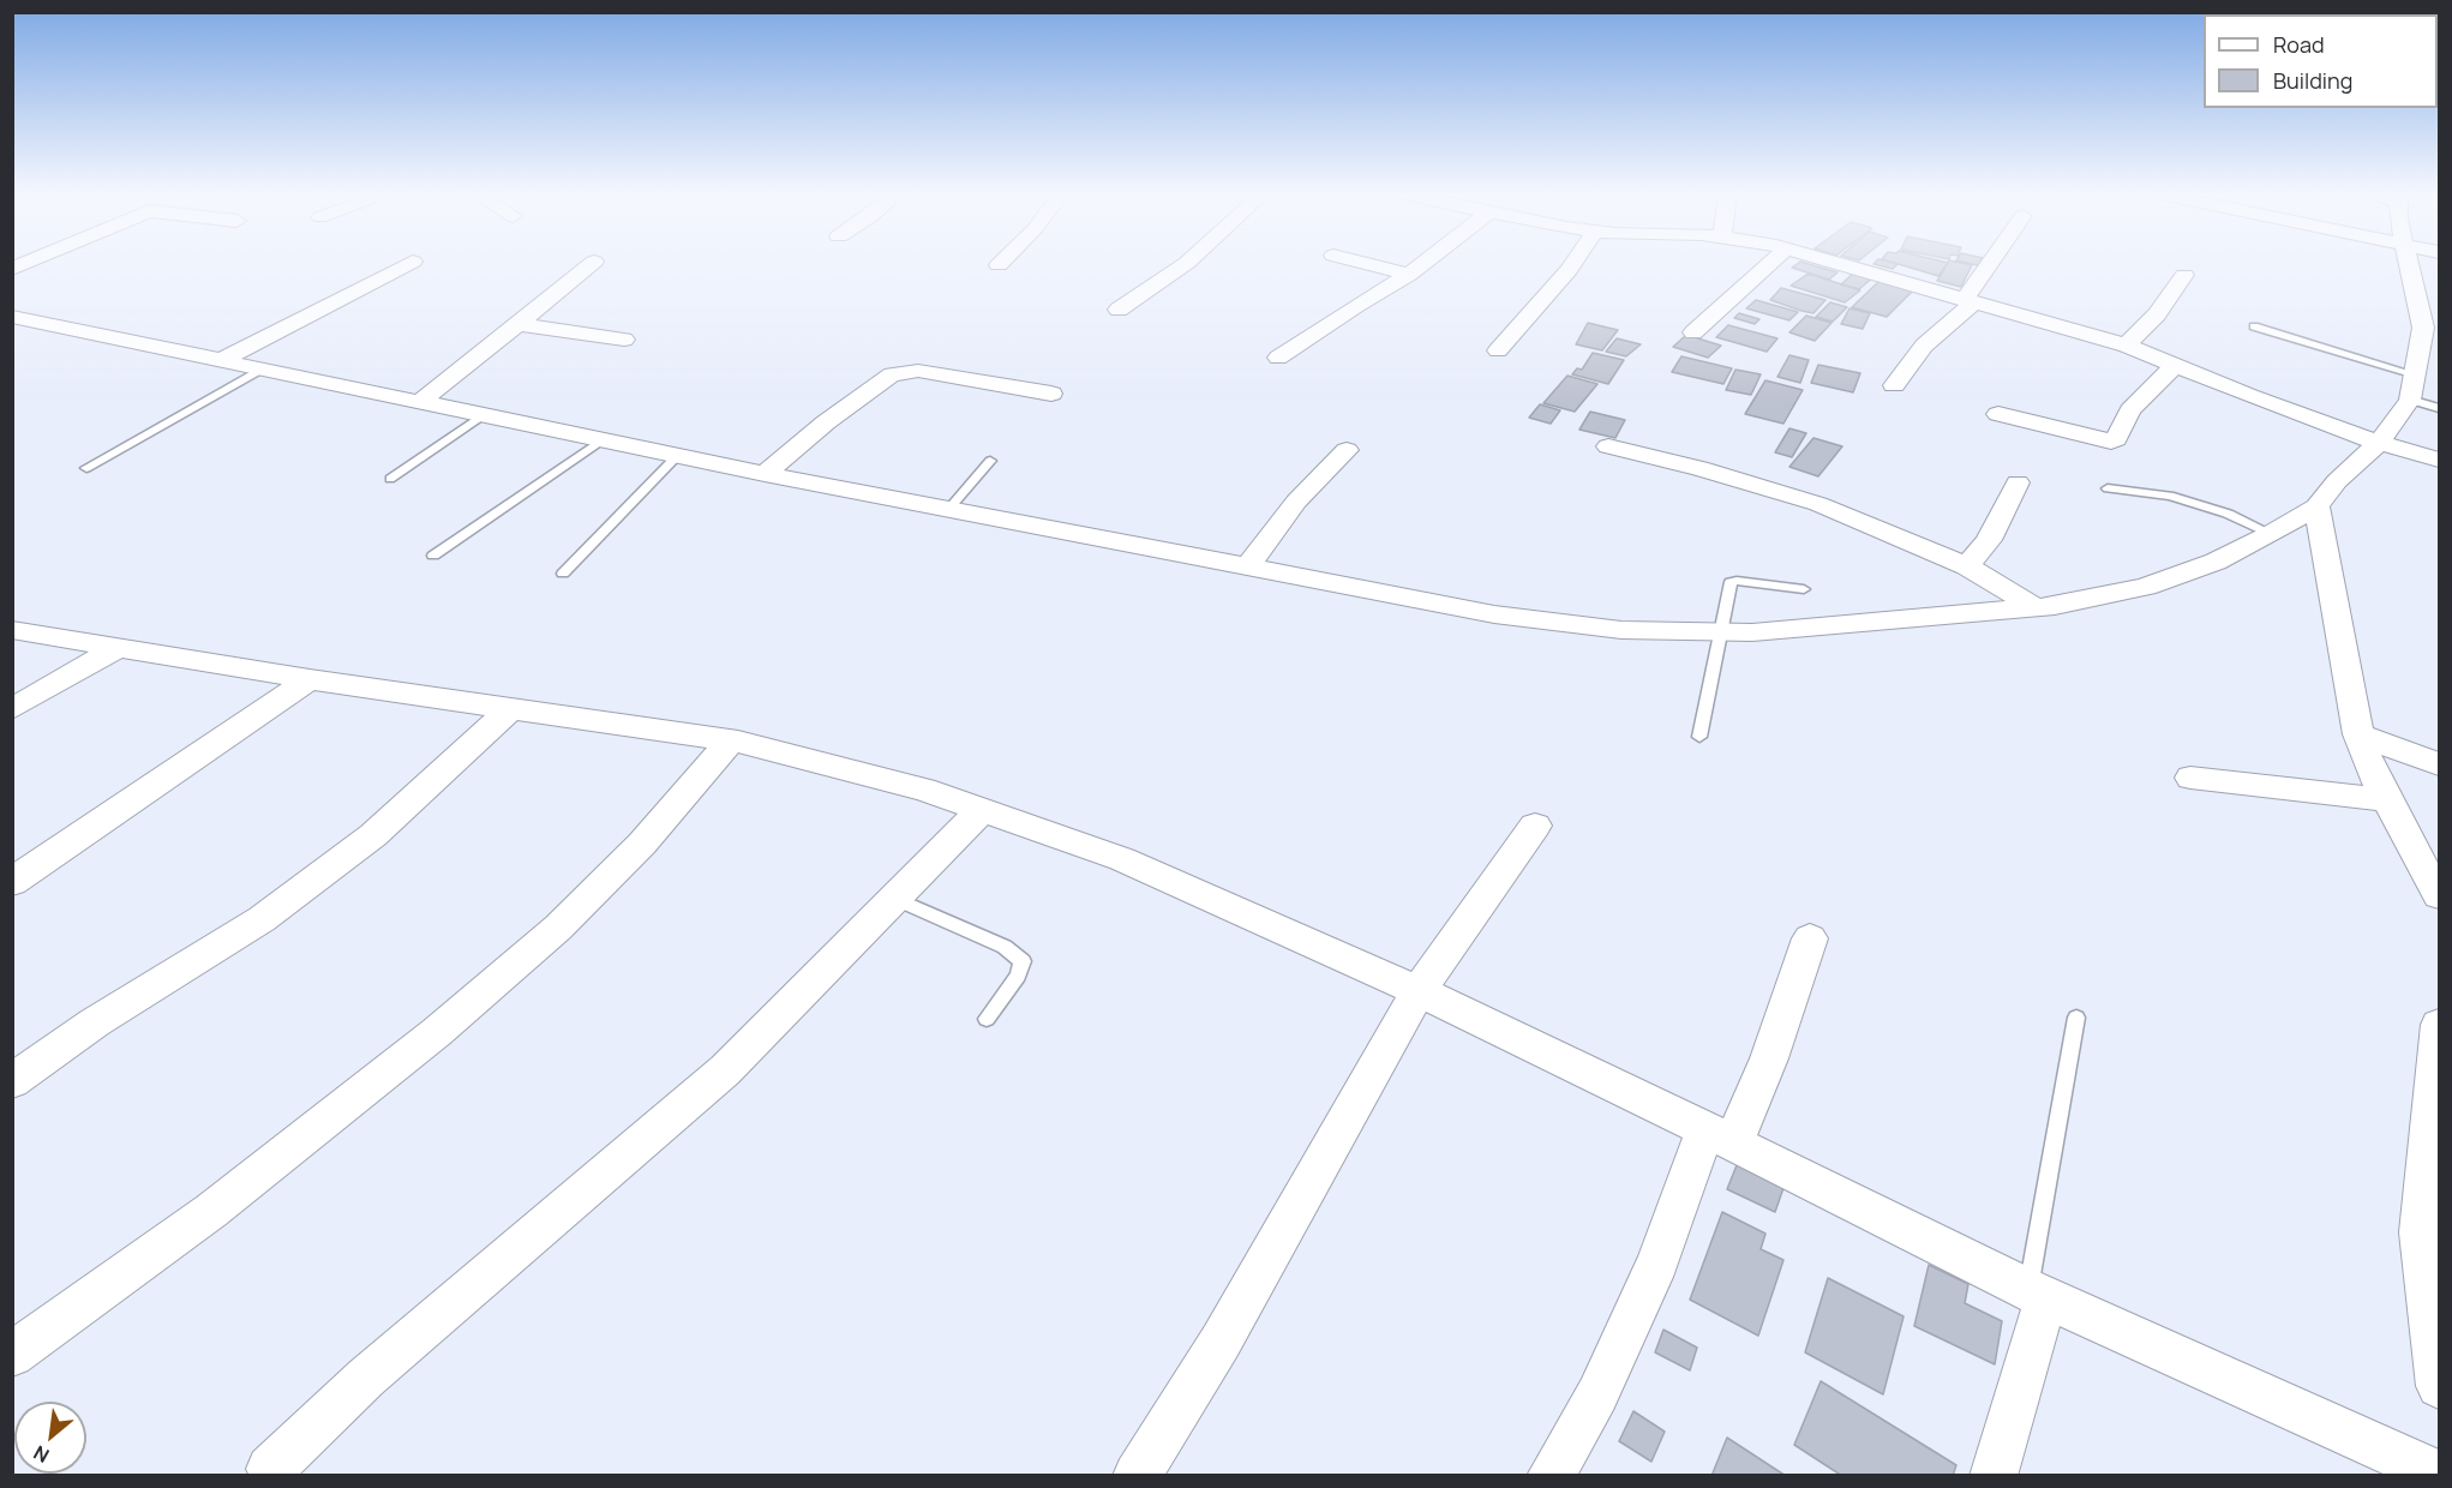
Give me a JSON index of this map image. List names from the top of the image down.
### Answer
{
  "legend": ["Road", "Building"],
  "north": "bottom left"
}
